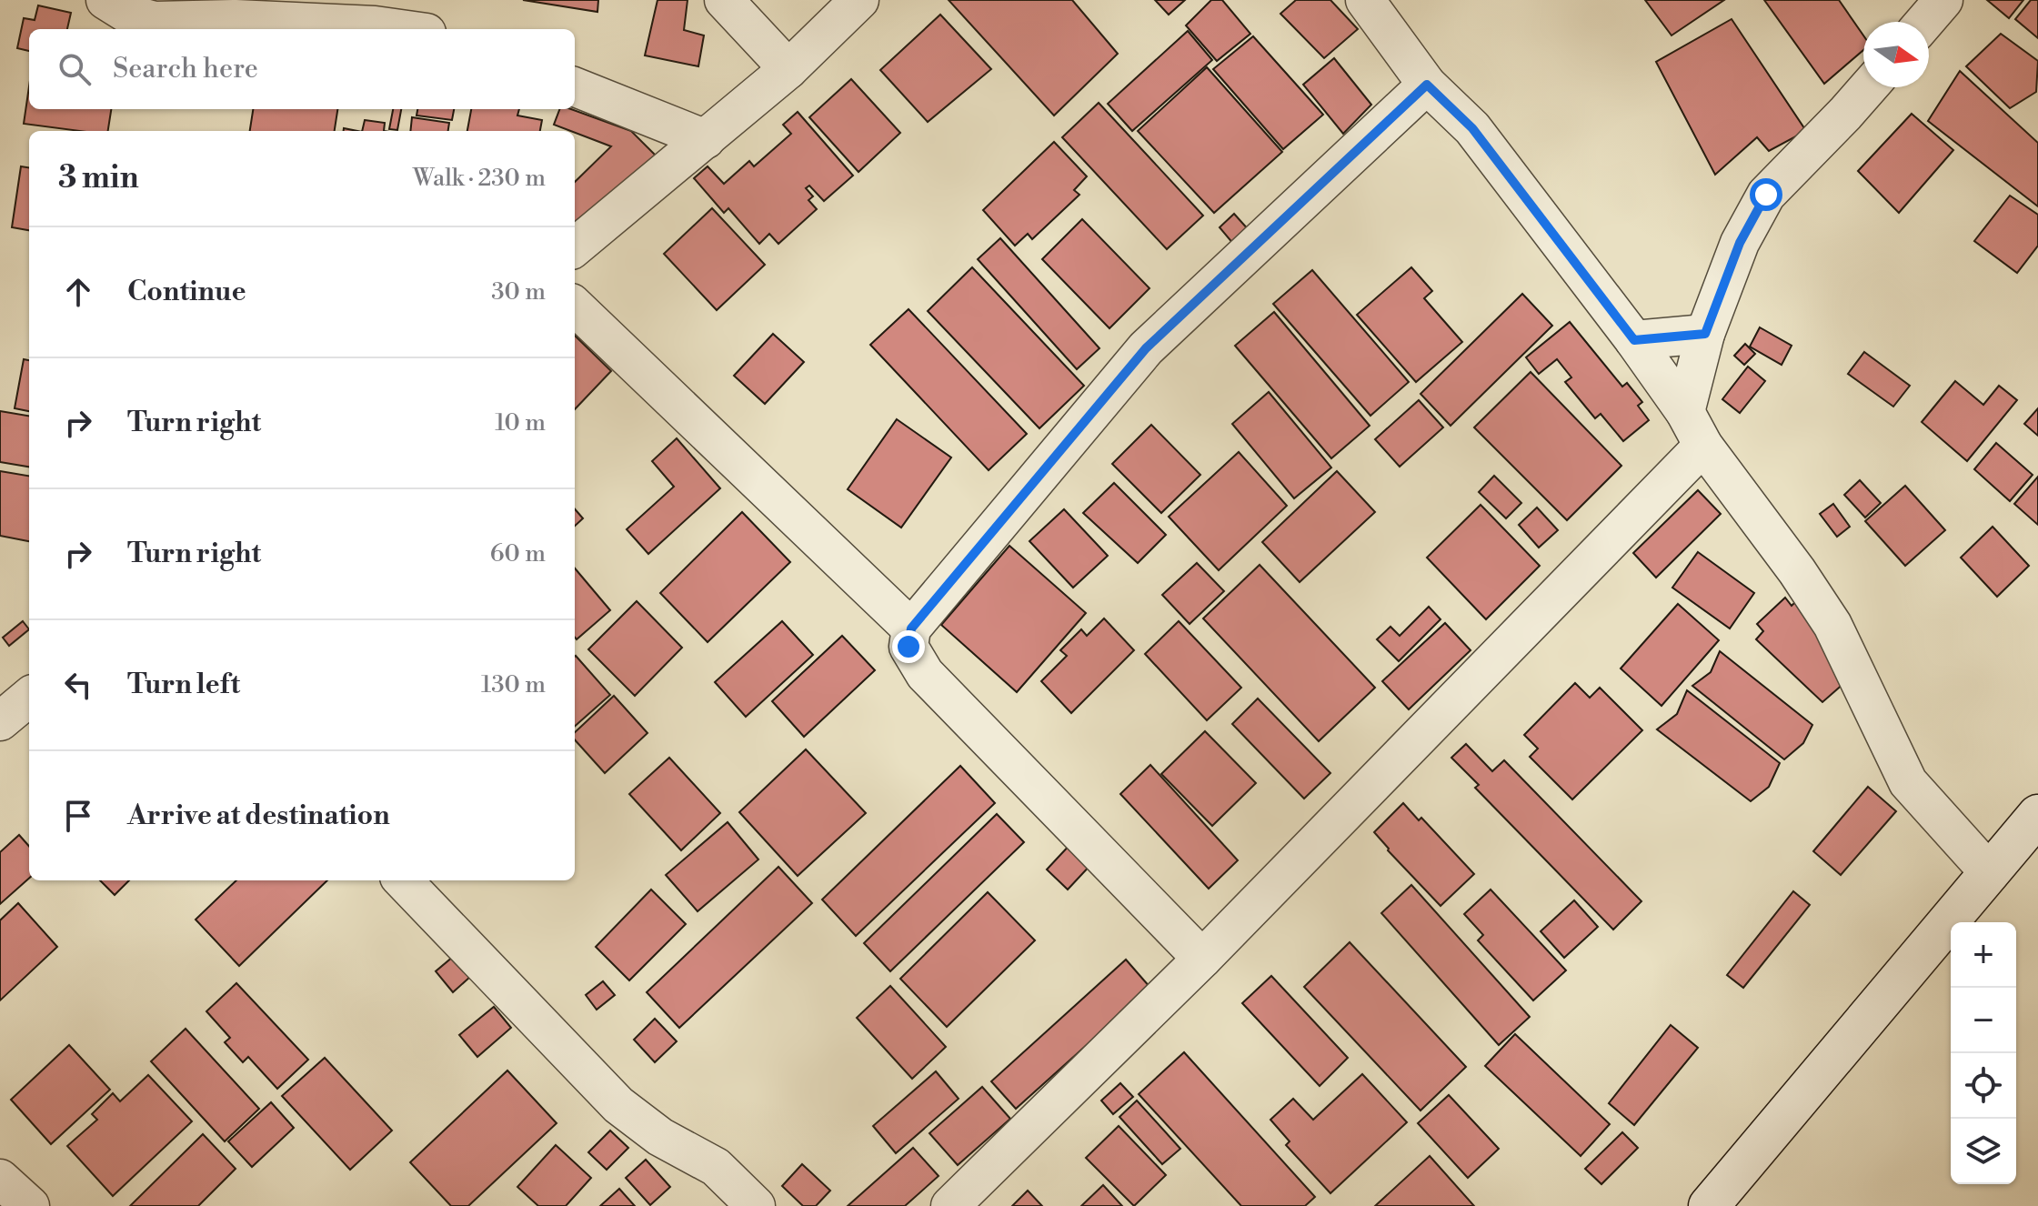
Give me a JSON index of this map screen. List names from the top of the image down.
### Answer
{
  "north": "right",
  "page": {
    "search": "Search here",
    "heading": ["3 min", "Walk · 230 m"],
    "list": [
      ["Continue", "30 m"],
      ["Turn right", "10 m"],
      ["Turn right", "60 m"],
      ["Turn left", "130 m"],
      "Arrive at destination"
    ],
    "map_buttons": ["+", "−"]
  }
}
